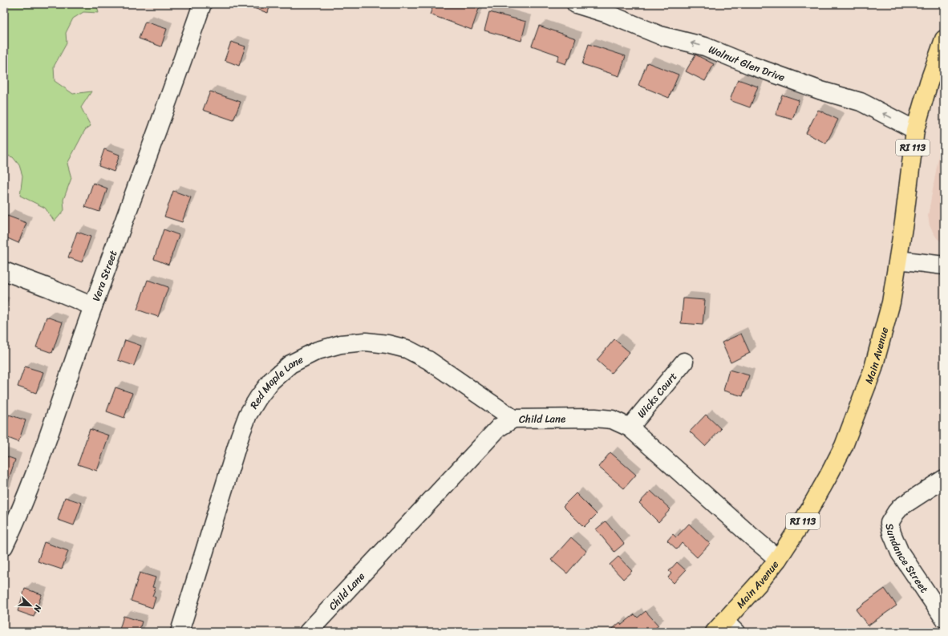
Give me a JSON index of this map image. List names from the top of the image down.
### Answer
{
  "streets": {
    "main road": ["RI 113", "Main Avenue"],
    "street": [
      "Walnut Glen Drive",
      "Vera Street",
      "Red Maple Lane",
      "Wicks Court",
      "Child Lane",
      "Sundance Street"
    ]
  },
  "crossings": [
    ["Walnut Glen Drive", "Main Avenue"],
    ["Main Avenue", "Child Lane"],
    ["Red Maple Lane", "Child Lane"],
    ["Wicks Court", "Child Lane"]
  ],
  "one_way": ["Walnut Glen Drive"],
  "north": "bottom right"
}
